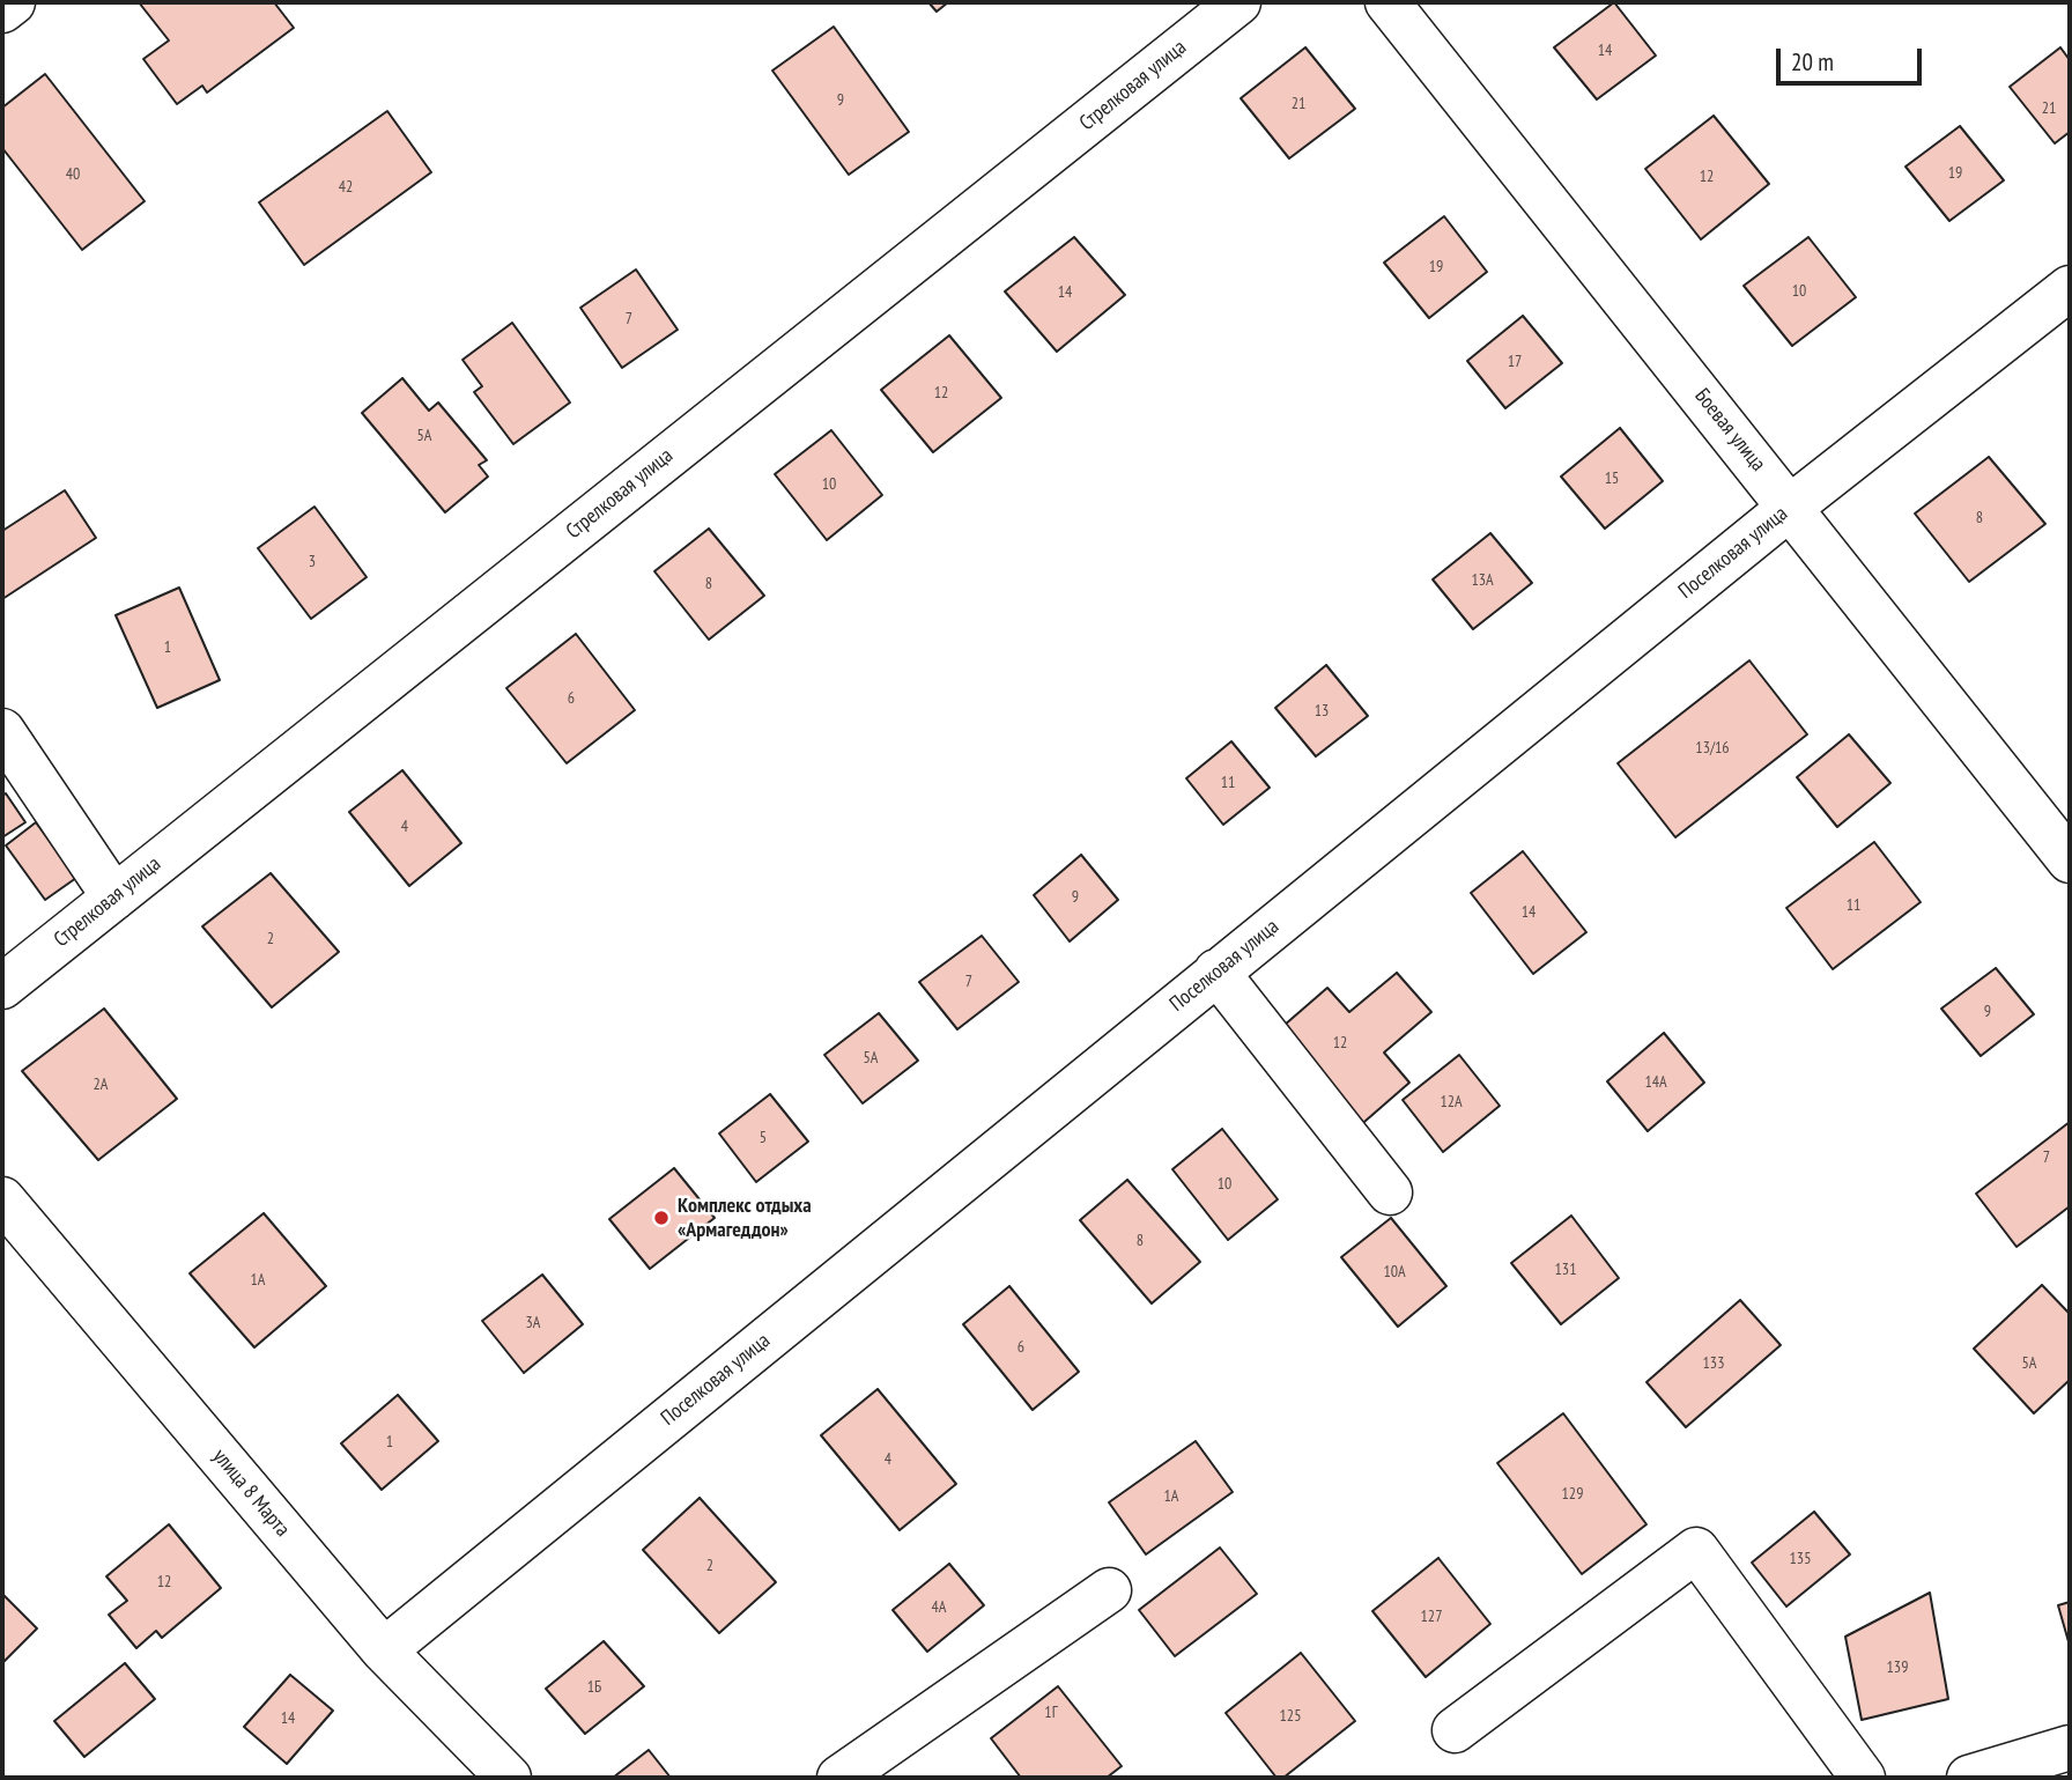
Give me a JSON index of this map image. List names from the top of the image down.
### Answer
{
  "streets": {
    "street": [
      "Стрелковая улица",
      "Боевая улица",
      "Поселковая улица",
      "улица 8 Марта"
    ]
  },
  "crossings": [
    ["Боевая улица", "Поселковая улица"],
    ["Поселковая улица", "улица 8 Марта"]
  ],
  "places": ["Комплекс отдыха «Армагеддон»"],
  "house_numbers": [
    "14",
    "9",
    "21",
    "21",
    "19",
    "40",
    "12",
    "42",
    "19",
    "10",
    "14",
    "7",
    "17",
    "12",
    "5А",
    "15",
    "10",
    "8",
    "3",
    "13А",
    "8",
    "1",
    "6",
    "13",
    "13/16",
    "11",
    "4",
    "9",
    "11",
    "14",
    "2",
    "7",
    "9",
    "12",
    "5А",
    "14А",
    "2А",
    "12А",
    "5",
    "7",
    "10",
    "8",
    "131",
    "10А",
    "1А",
    "3А",
    "6",
    "133",
    "5А",
    "1",
    "4",
    "129",
    "1А",
    "135",
    "2",
    "12",
    "4А",
    "127",
    "139",
    "1Б",
    "1Г",
    "125",
    "14"
  ],
  "scale_bar": "20 m"
}
